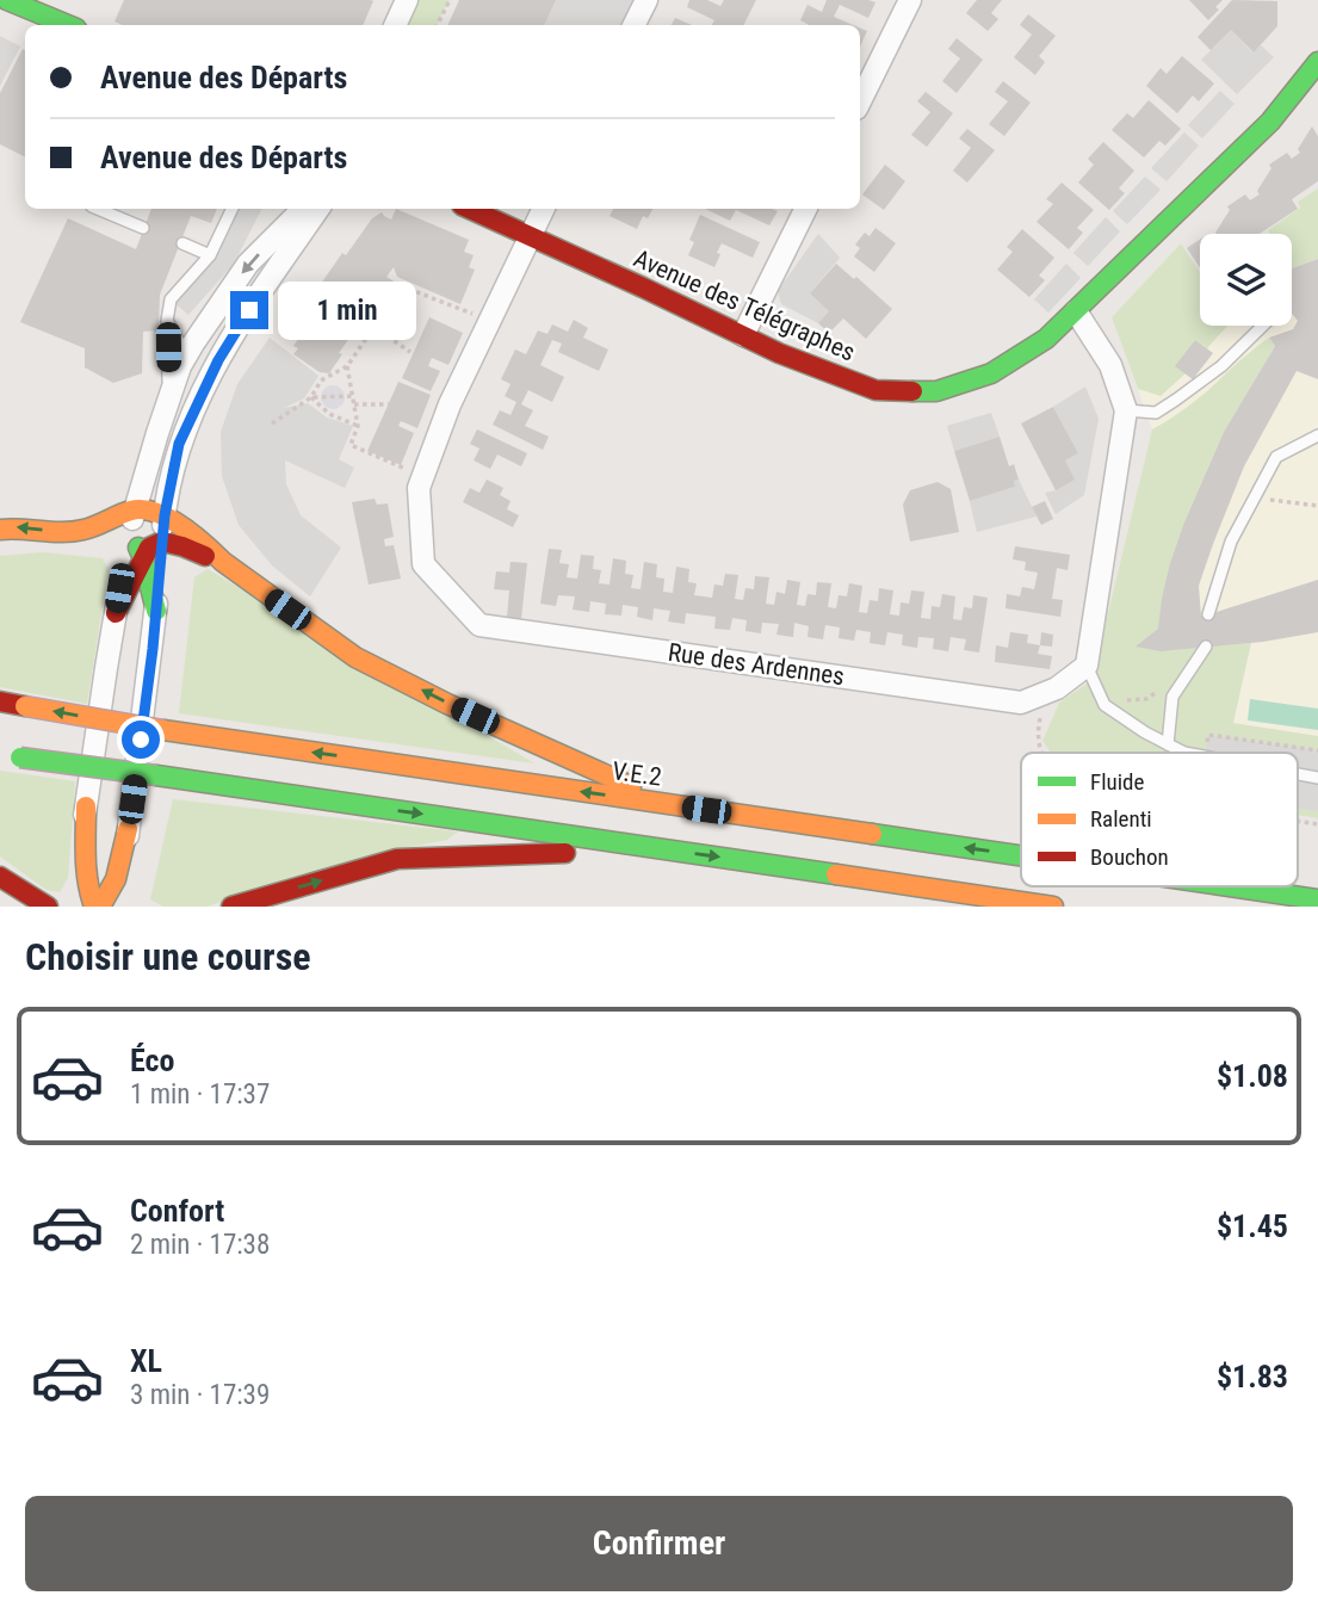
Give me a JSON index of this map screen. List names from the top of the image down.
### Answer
{
  "streets": {
    "main road": ["Avenue des Télégraphes", "V.E.2"],
    "street": ["Rue des Ardennes"]
  },
  "crossings": [
    ["Avenue des Télégraphes", "Rue des Ardennes"]
  ],
  "legend": ["Fluide", "Ralenti", "Bouchon"],
  "page": {
    "banner": ["Avenue des Départs", "Avenue des Départs"],
    "bubble": "1 min",
    "heading": "Choisir une course",
    "list": [
      {
        "name": "Éco",
        "note": "1 min · 17:37",
        "value": "$1.08"
      },
      {
        "name": "Confort",
        "note": "2 min · 17:38",
        "value": "$1.45"
      },
      {
        "name": "XL",
        "note": "3 min · 17:39",
        "value": "$1.83"
      }
    ],
    "buttons": "Confirmer"
  }
}
